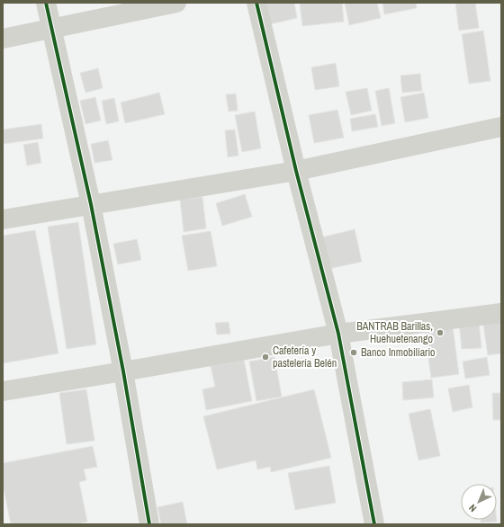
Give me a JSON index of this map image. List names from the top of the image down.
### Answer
{
  "places": ["BANTRAB Barillas, Huehuetenango", "Banco Inmobiliario", "Cafetería y pastelería Belén"],
  "north": "bottom left"
}
